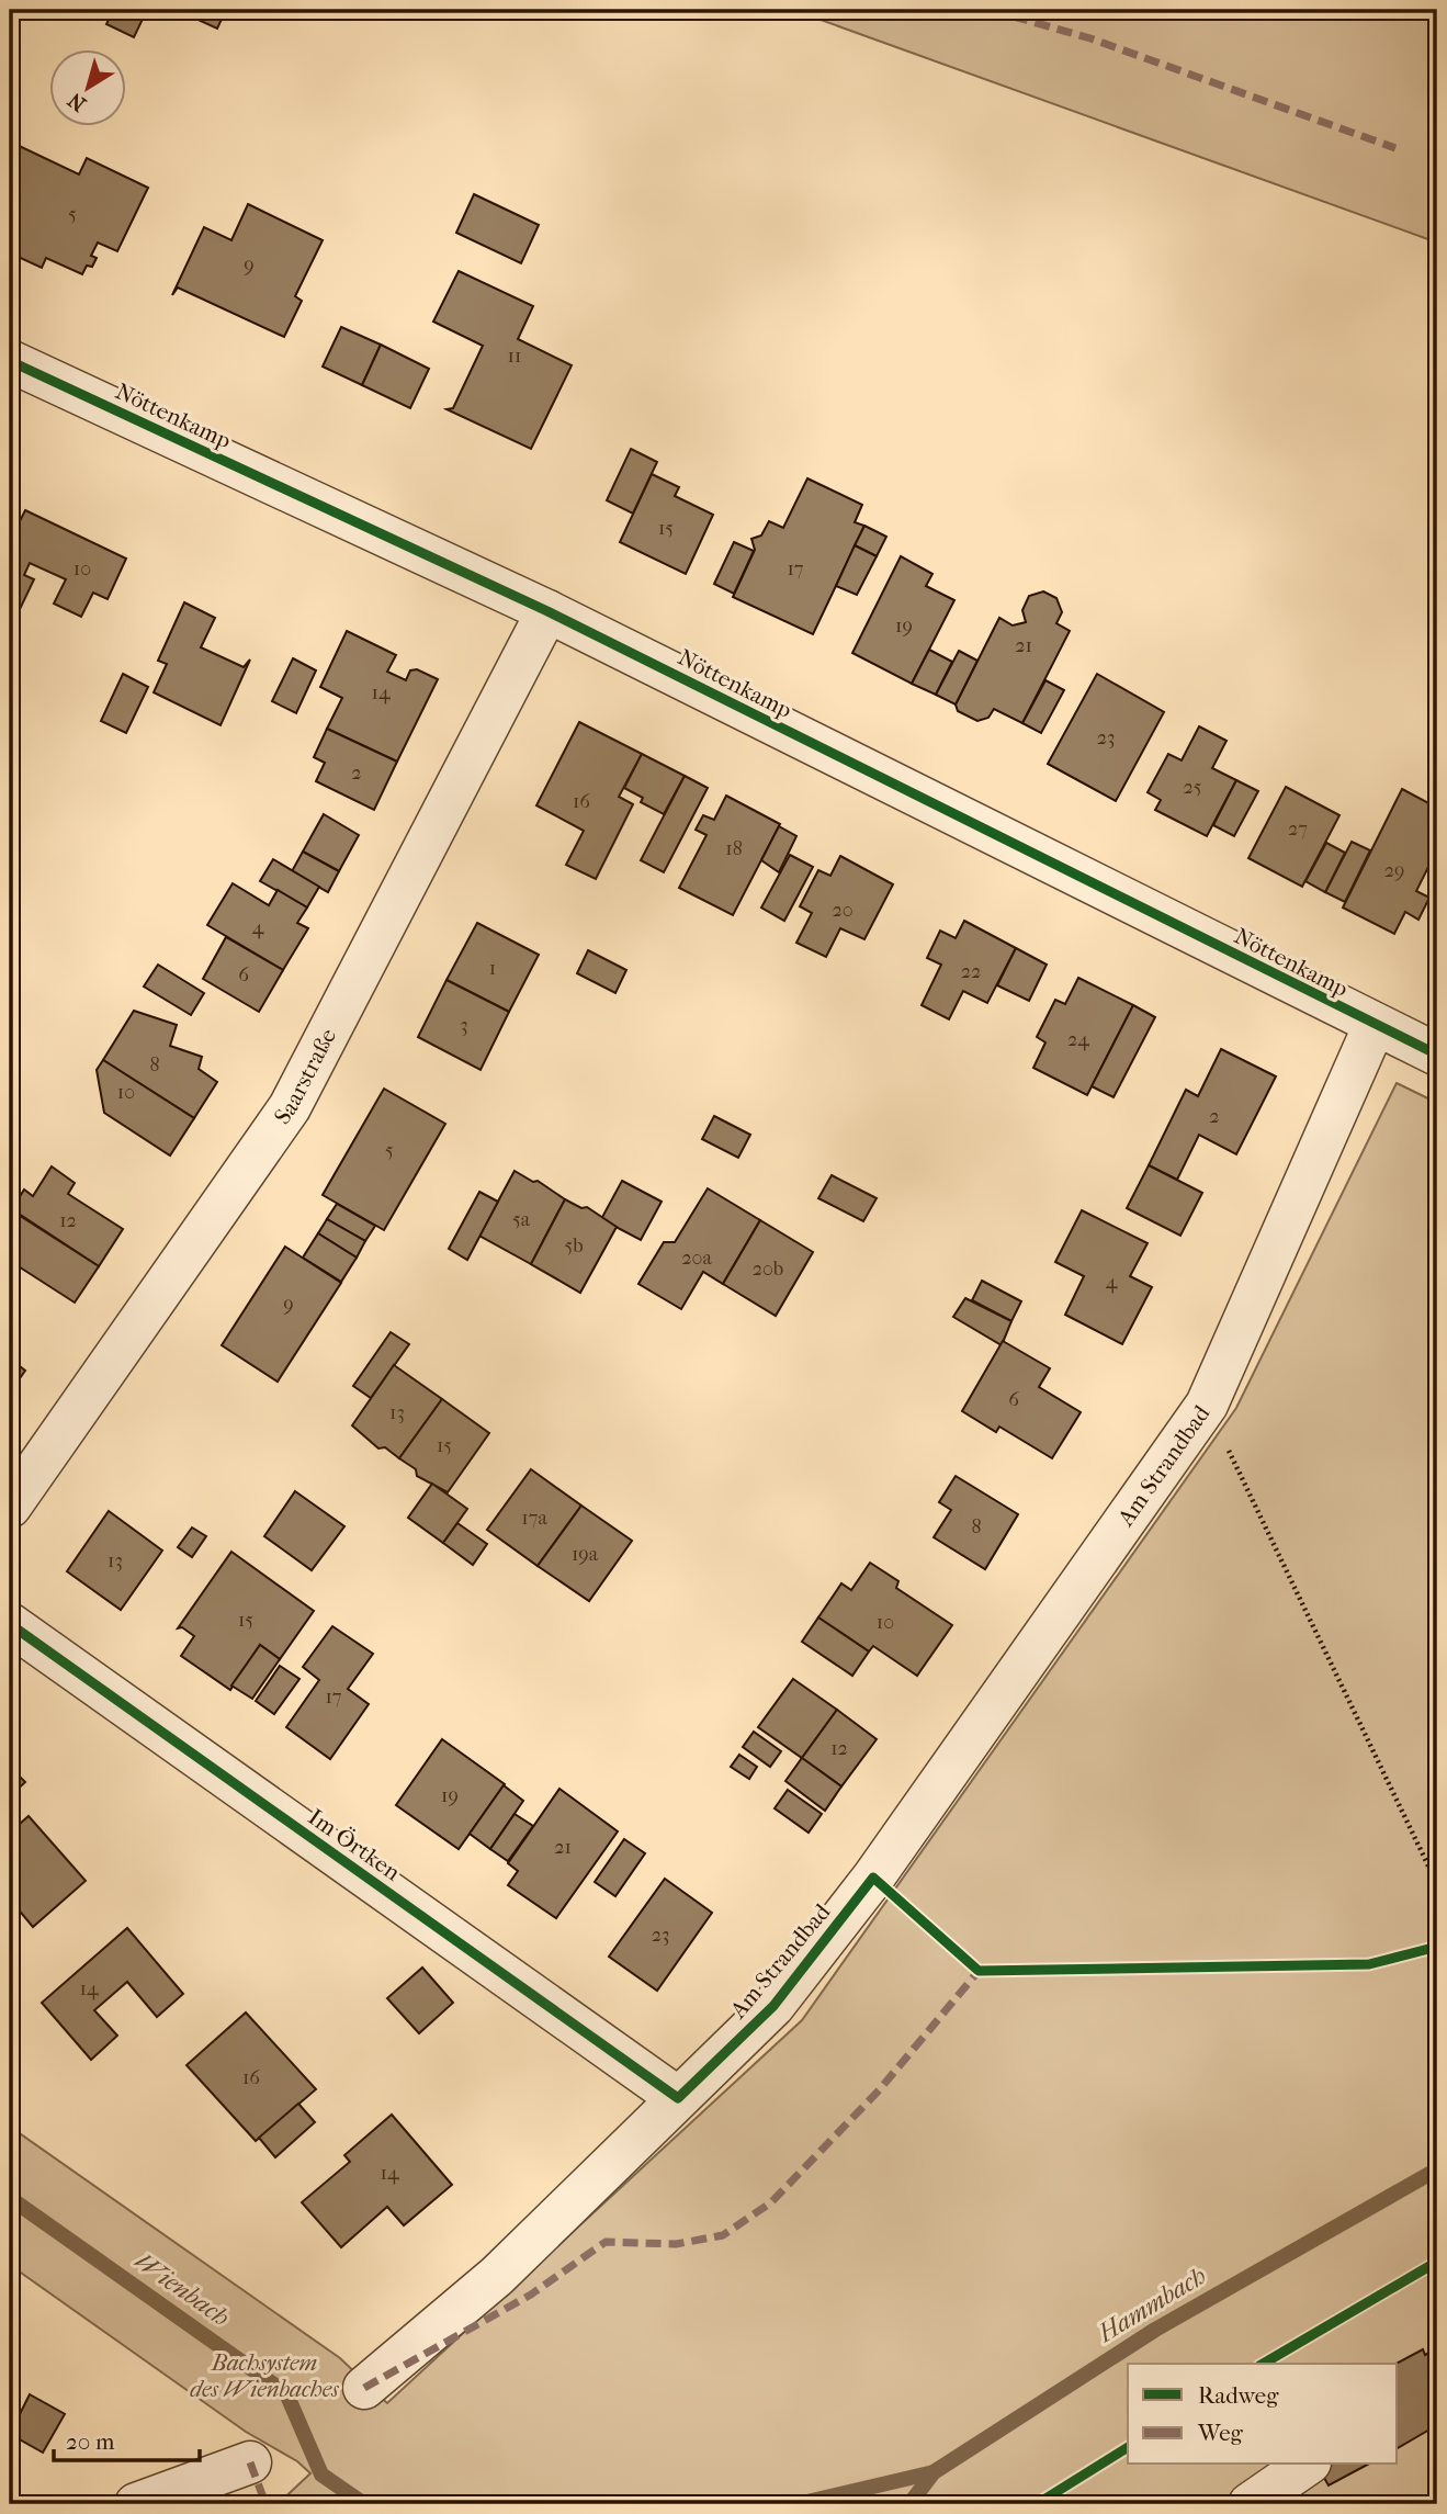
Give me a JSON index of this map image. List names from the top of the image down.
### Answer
{
  "streets": {
    "street": [
      "Nöttenkamp",
      "Saarstraße",
      "Am Strandbad",
      "Im Örtken"
    ]
  },
  "crossings": [
    ["Nöttenkamp", "Saarstraße"],
    ["Nöttenkamp", "Am Strandbad"],
    ["Am Strandbad", "Im Örtken"]
  ],
  "water": ["Wienbach", "Hammbach"],
  "parks": ["Bachsystem des Wienbaches"],
  "house_numbers": [
    "5",
    "9",
    "11",
    "15",
    "10",
    "17",
    "19",
    "21",
    "14",
    "23",
    "2",
    "25",
    "16",
    "27",
    "18",
    "29",
    "20",
    "4",
    "1",
    "22",
    "6",
    "3",
    "24",
    "8",
    "10",
    "2",
    "5",
    "5a",
    "12",
    "5b",
    "20a",
    "20b",
    "4",
    "9",
    "6",
    "13",
    "15",
    "17a",
    "8",
    "19a",
    "13",
    "15",
    "10",
    "17",
    "12",
    "19",
    "21",
    "23",
    "14",
    "16",
    "14"
  ],
  "legend": ["Radweg", "Weg"],
  "scale_bar": "20 m",
  "north": "bottom left"
}
